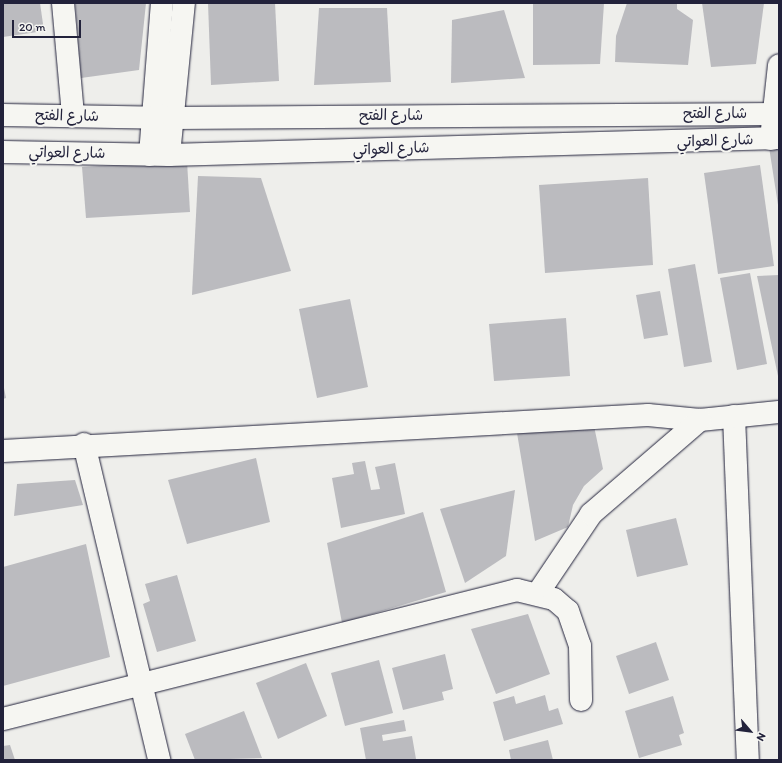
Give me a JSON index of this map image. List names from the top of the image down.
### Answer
{
  "streets": {
    "street": ["شارع الفتح", "شارع العواتي"]
  },
  "scale_bar": "20 m",
  "north": "bottom right"
}
